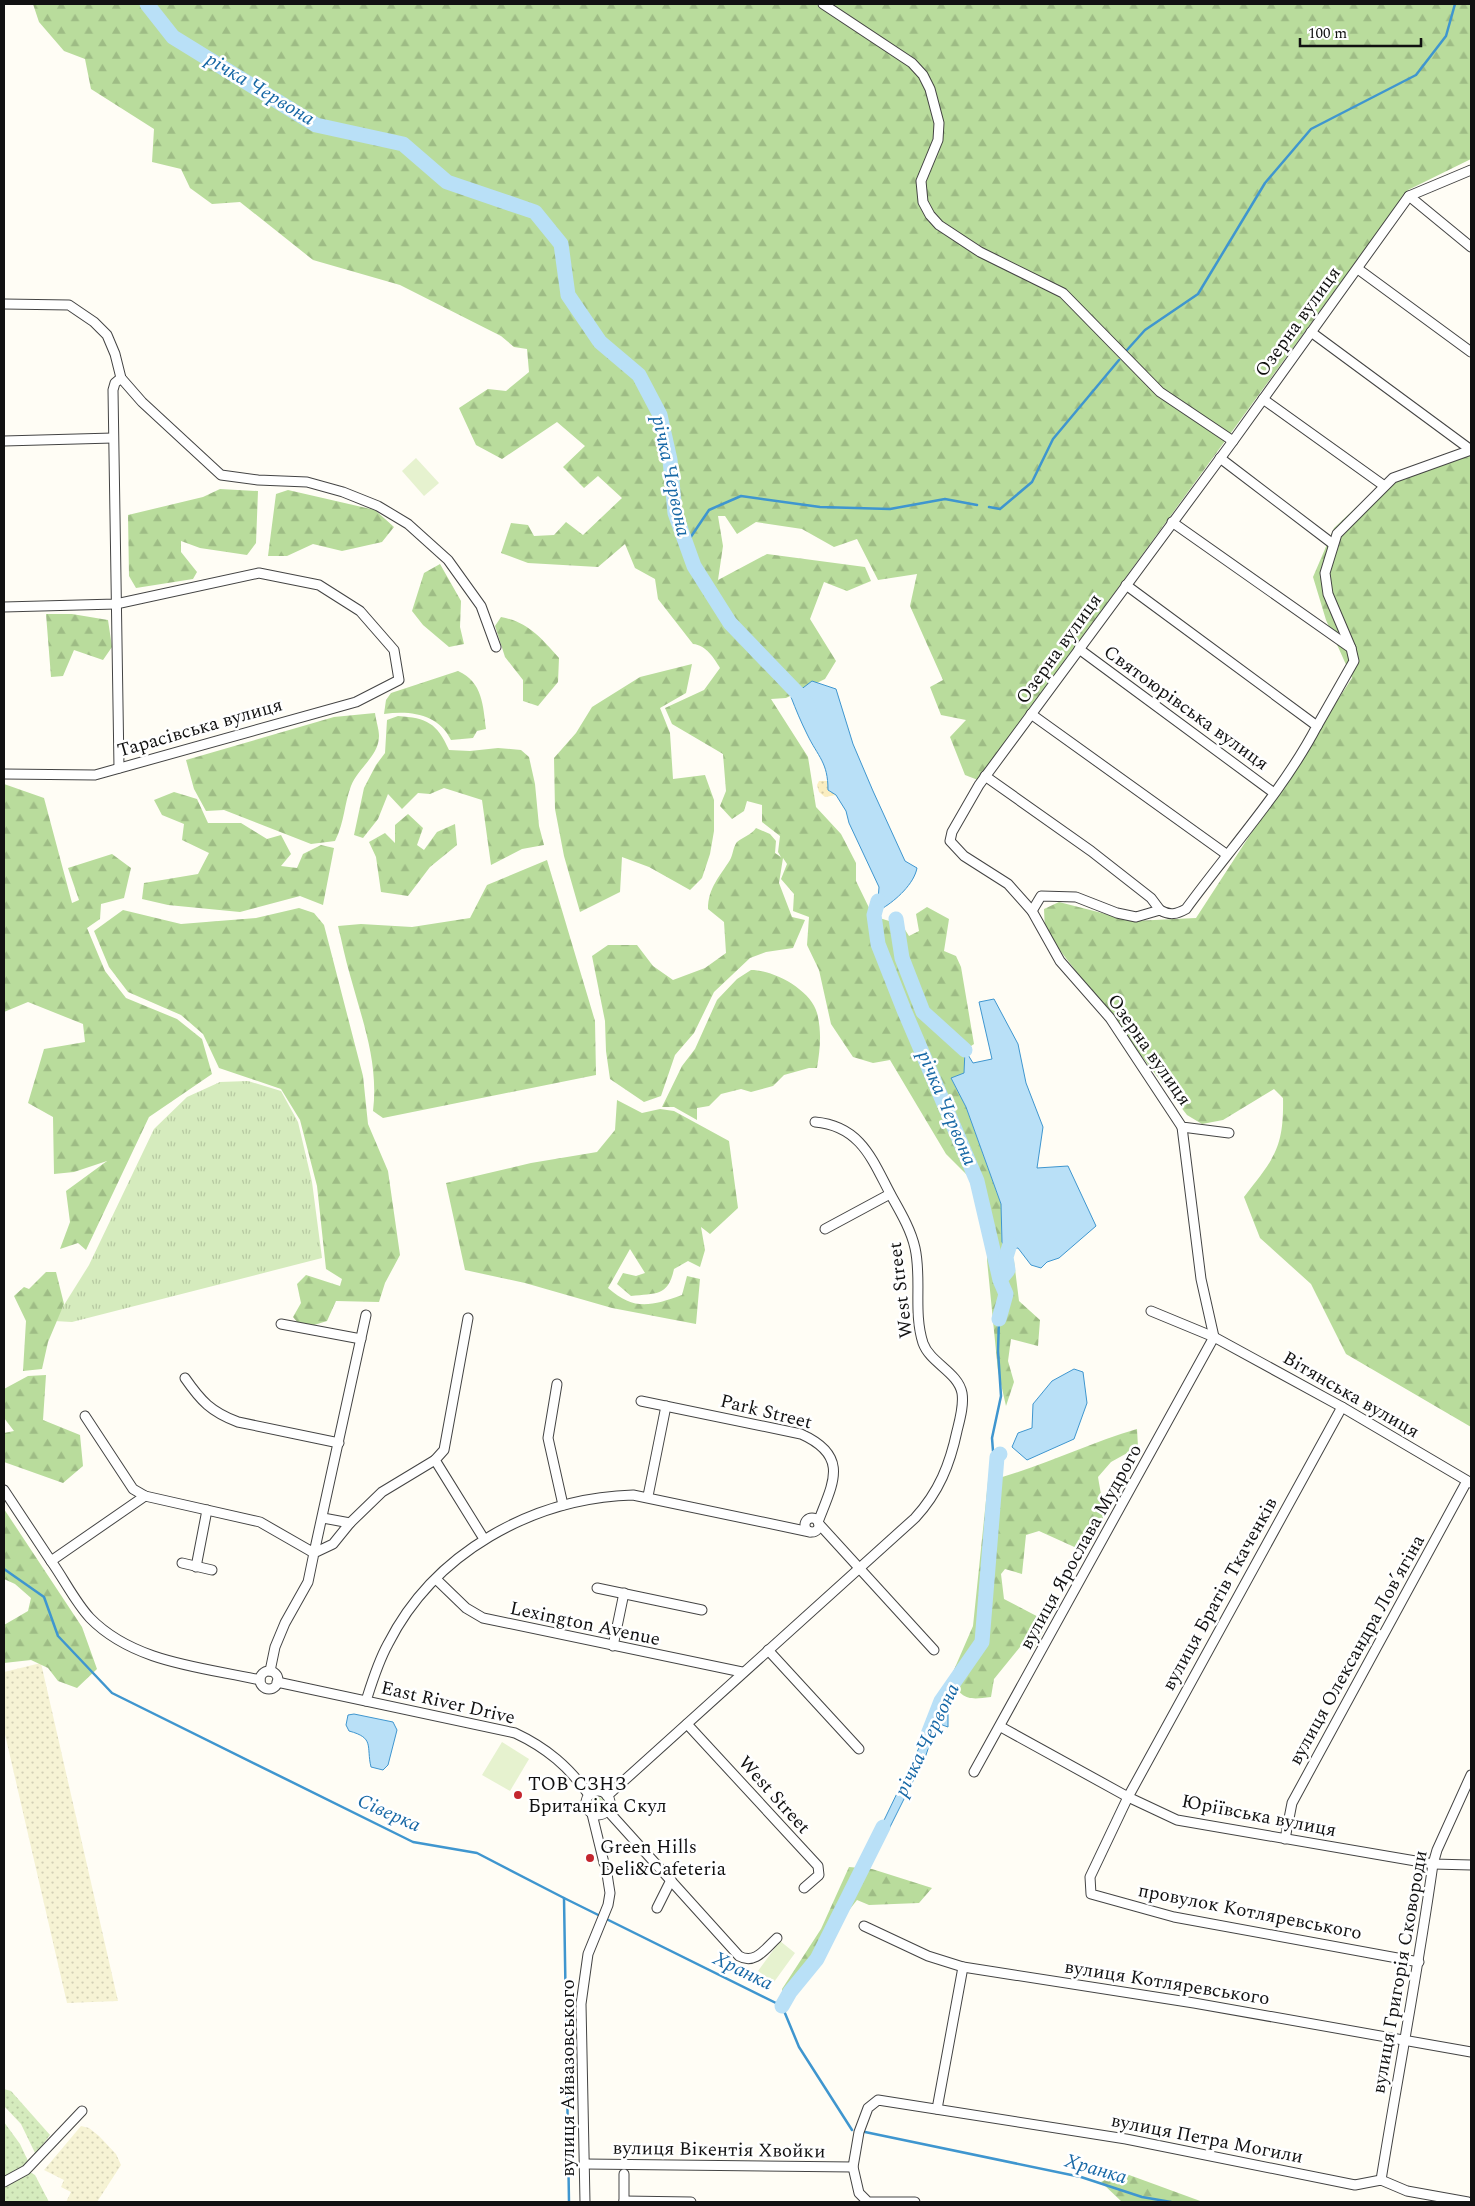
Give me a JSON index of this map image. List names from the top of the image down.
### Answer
{
  "streets": {
    "street": [
      "Озерна вулиця",
      "Святоюрівська вулиця",
      "Тарасівська вулиця",
      "West Street",
      "Вітянська вулиця",
      "Park Street",
      "вулиця Ярослава Мудрого",
      "вулиця Братів Ткаченків",
      "Lexington Avenue",
      "вулиця Олександра Ловʼягіна",
      "Еаst Rіvеr Drive",
      "Юріївська вулиця",
      "провулок Котляревського",
      "вулиця Григорія Сковороди",
      "вулиця Котляревського",
      "вулиця Айвазовського",
      "вулиця Петра Могили",
      "вулиця Вікентія Хвойки"
    ]
  },
  "crossings": [
    ["Озерна вулиця", "Святоюрівська вулиця"],
    ["West Street", "Lexington Avenue"],
    ["West Street", "Еаst Rіvеr Drive"],
    ["Вітянська вулиця", "вулиця Ярослава Мудрого"],
    ["Вітянська вулиця", "вулиця Братів Ткаченків"],
    ["Вітянська вулиця", "вулиця Олександра Ловʼягіна"],
    ["вулиця Ярослава Мудрого", "Юріївська вулиця"],
    ["вулиця Братів Ткаченків", "Юріївська вулиця"],
    ["вулиця Братів Ткаченків", "провулок Котляревського"],
    ["вулиця Олександра Ловʼягіна", "Юріївська вулиця"],
    ["Юріївська вулиця", "провулок Котляревського"],
    ["Юріївська вулиця", "вулиця Григорія Сковороди"],
    ["провулок Котляревського", "вулиця Григорія Сковороди"],
    ["вулиця Григорія Сковороди", "вулиця Котляревського"],
    ["вулиця Григорія Сковороди", "вулиця Петра Могили"],
    ["вулиця Айвазовського", "вулиця Вікентія Хвойки"],
    ["вулиця Петра Могили", "вулиця Вікентія Хвойки"]
  ],
  "water": ["річка Червона", "Сіверка", "Хранка"],
  "places": ["ТОВ СЗНЗ Британіка Скул", "Green Hills Deli&Cafeteria"],
  "scale_bar": "100 m"
}
